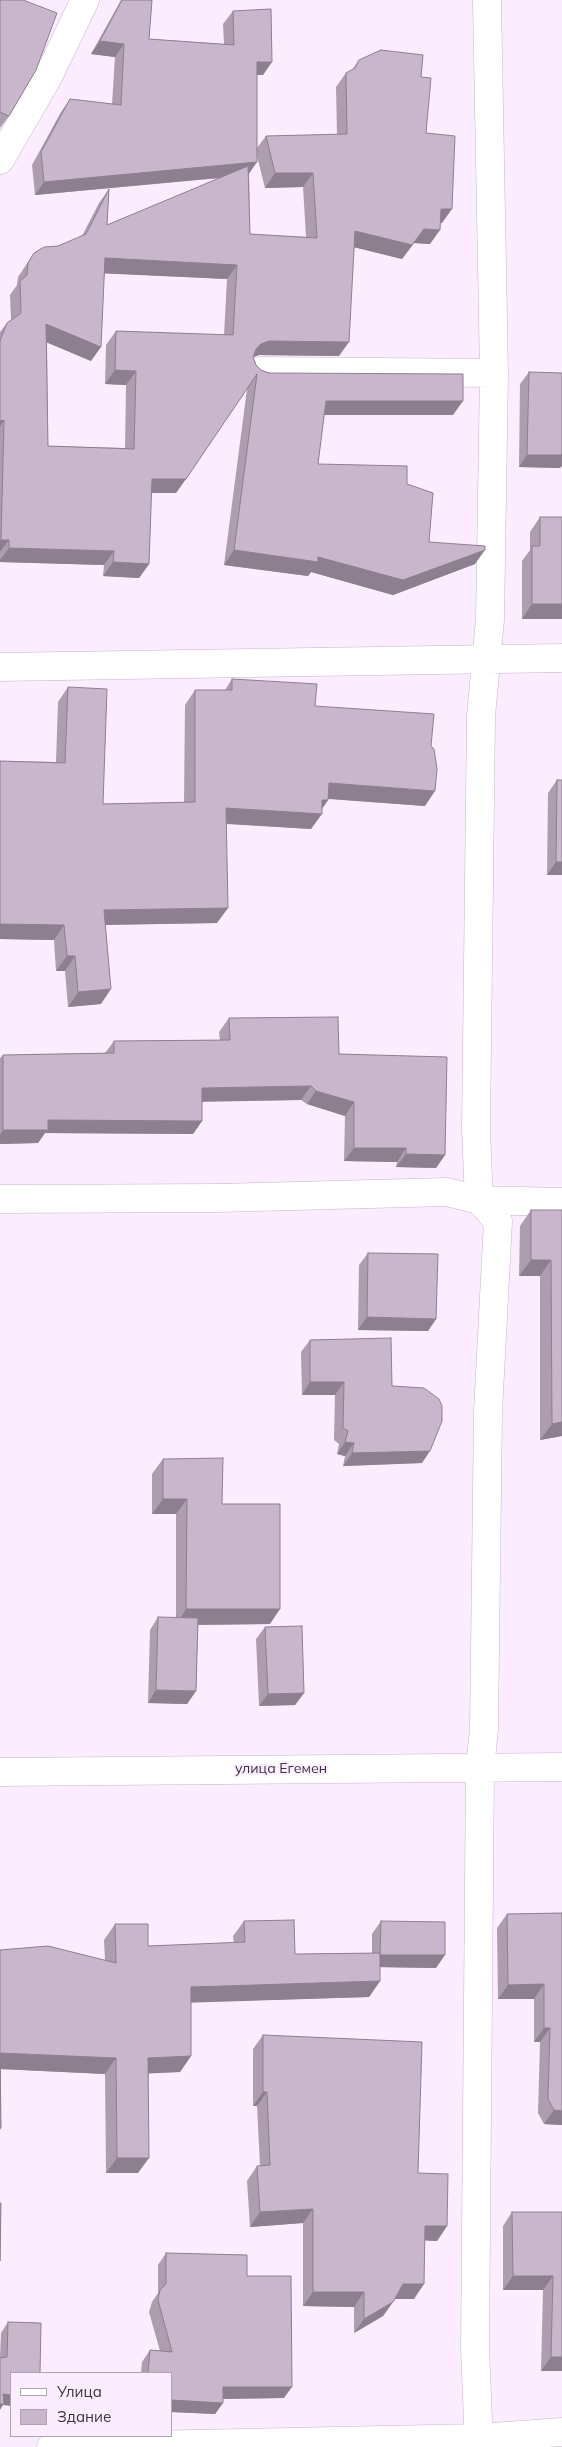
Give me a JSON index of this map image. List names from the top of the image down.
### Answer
{
  "streets": {
    "street": ["улица Егемен"]
  },
  "legend": ["Улица", "Здание"]
}
